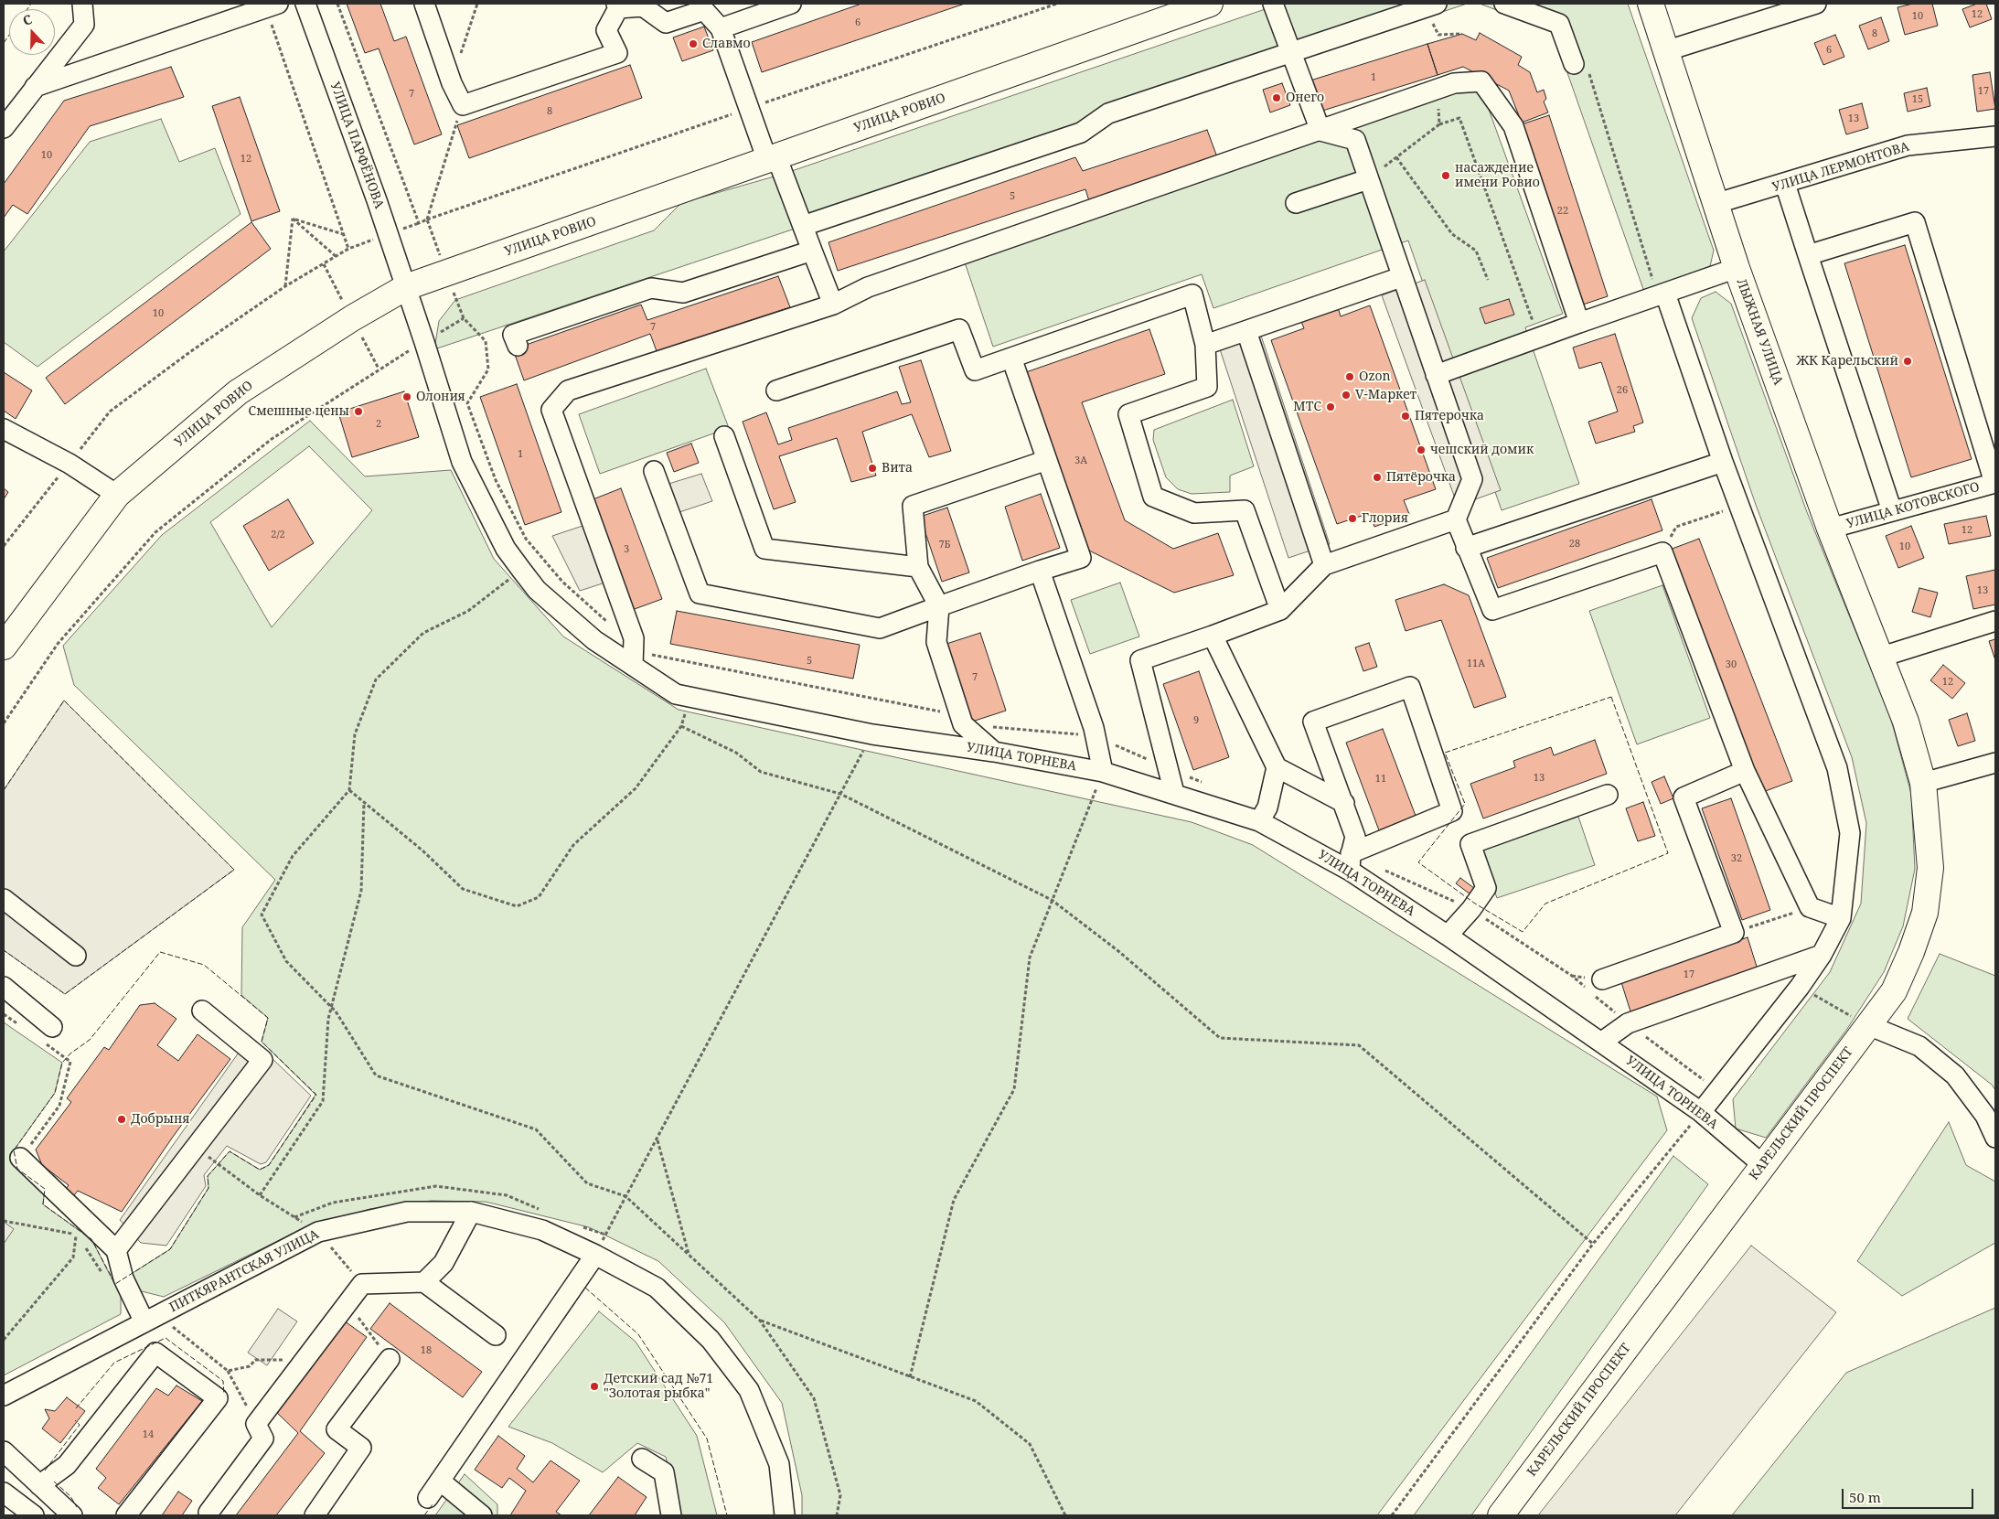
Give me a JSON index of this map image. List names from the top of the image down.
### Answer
{
  "streets": {
    "main road": ["УЛИЦА РОВИО", "ЛЫЖНАЯ УЛИЦА", "КАРЕЛЬСКИЙ ПРОСПЕКТ"],
    "street": [
      "УЛИЦА ПАРФЁНОВА",
      "УЛИЦА ЛЕРМОНТОВА",
      "УЛИЦА КОТОВСКОГО",
      "УЛИЦА ТОРНЕВА",
      "ПИТКЯРАНТСКАЯ УЛИЦА"
    ]
  },
  "crossings": [
    ["УЛИЦА РОВИО", "УЛИЦА ПАРФЁНОВА"],
    ["УЛИЦА РОВИО", "УЛИЦА ТОРНЕВА"],
    ["УЛИЦА ПАРФЁНОВА", "УЛИЦА ТОРНЕВА"],
    ["УЛИЦА ЛЕРМОНТОВА", "ЛЫЖНАЯ УЛИЦА"],
    ["ЛЫЖНАЯ УЛИЦА", "УЛИЦА КОТОВСКОГО"],
    ["ЛЫЖНАЯ УЛИЦА", "КАРЕЛЬСКИЙ ПРОСПЕКТ"],
    ["УЛИЦА ТОРНЕВА", "КАРЕЛЬСКИЙ ПРОСПЕКТ"]
  ],
  "places": [
    "Славмо",
    "Онего",
    "насаждение имени Ровио",
    "ЖК Карельский",
    "Ozon",
    "V-Маркет",
    "Олония",
    "МТС",
    "Смешные цены",
    "Пятерочка",
    "чешский домик",
    "Вита",
    "Пятёрочка",
    "Глория",
    "Добрыня",
    "Детский сад №71 \"Золотая рыбка\""
  ],
  "house_numbers": [
    "12",
    "10",
    "6",
    "8",
    "6",
    "1",
    "17",
    "7",
    "15",
    "8",
    "13",
    "10",
    "12",
    "5",
    "22",
    "10",
    "7",
    "26",
    "2",
    "1",
    "3А",
    "12",
    "2/2",
    "28",
    "7Б",
    "10",
    "3",
    "13",
    "5",
    "11А",
    "30",
    "7",
    "12",
    "9",
    "13",
    "11",
    "32",
    "17",
    "18",
    "14"
  ],
  "scale_bar": "50 m",
  "north": "top"
}
